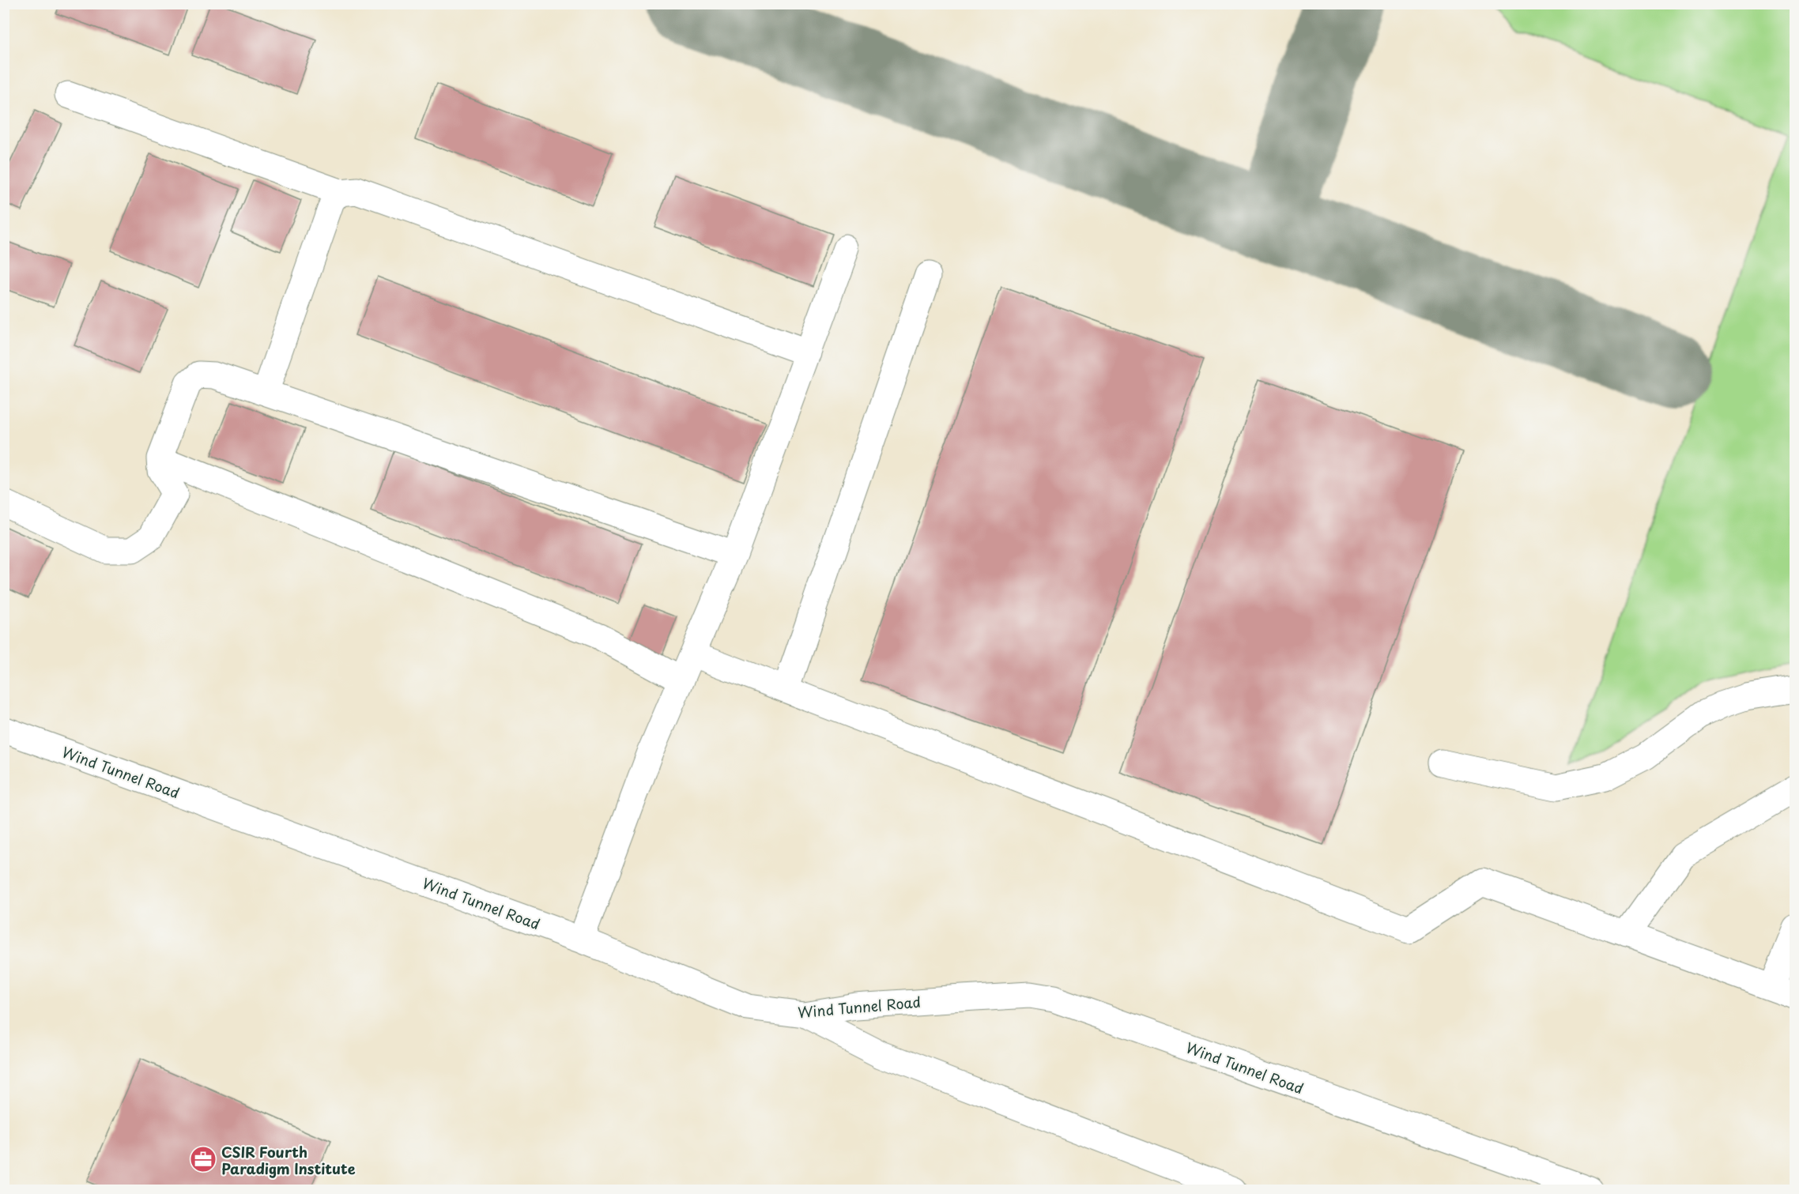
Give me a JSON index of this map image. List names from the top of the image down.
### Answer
{
  "streets": {
    "street": ["Wind Tunnel Road"]
  },
  "places": {
    "office": ["CSIR Fourth Paradigm Institute"]
  }
}
